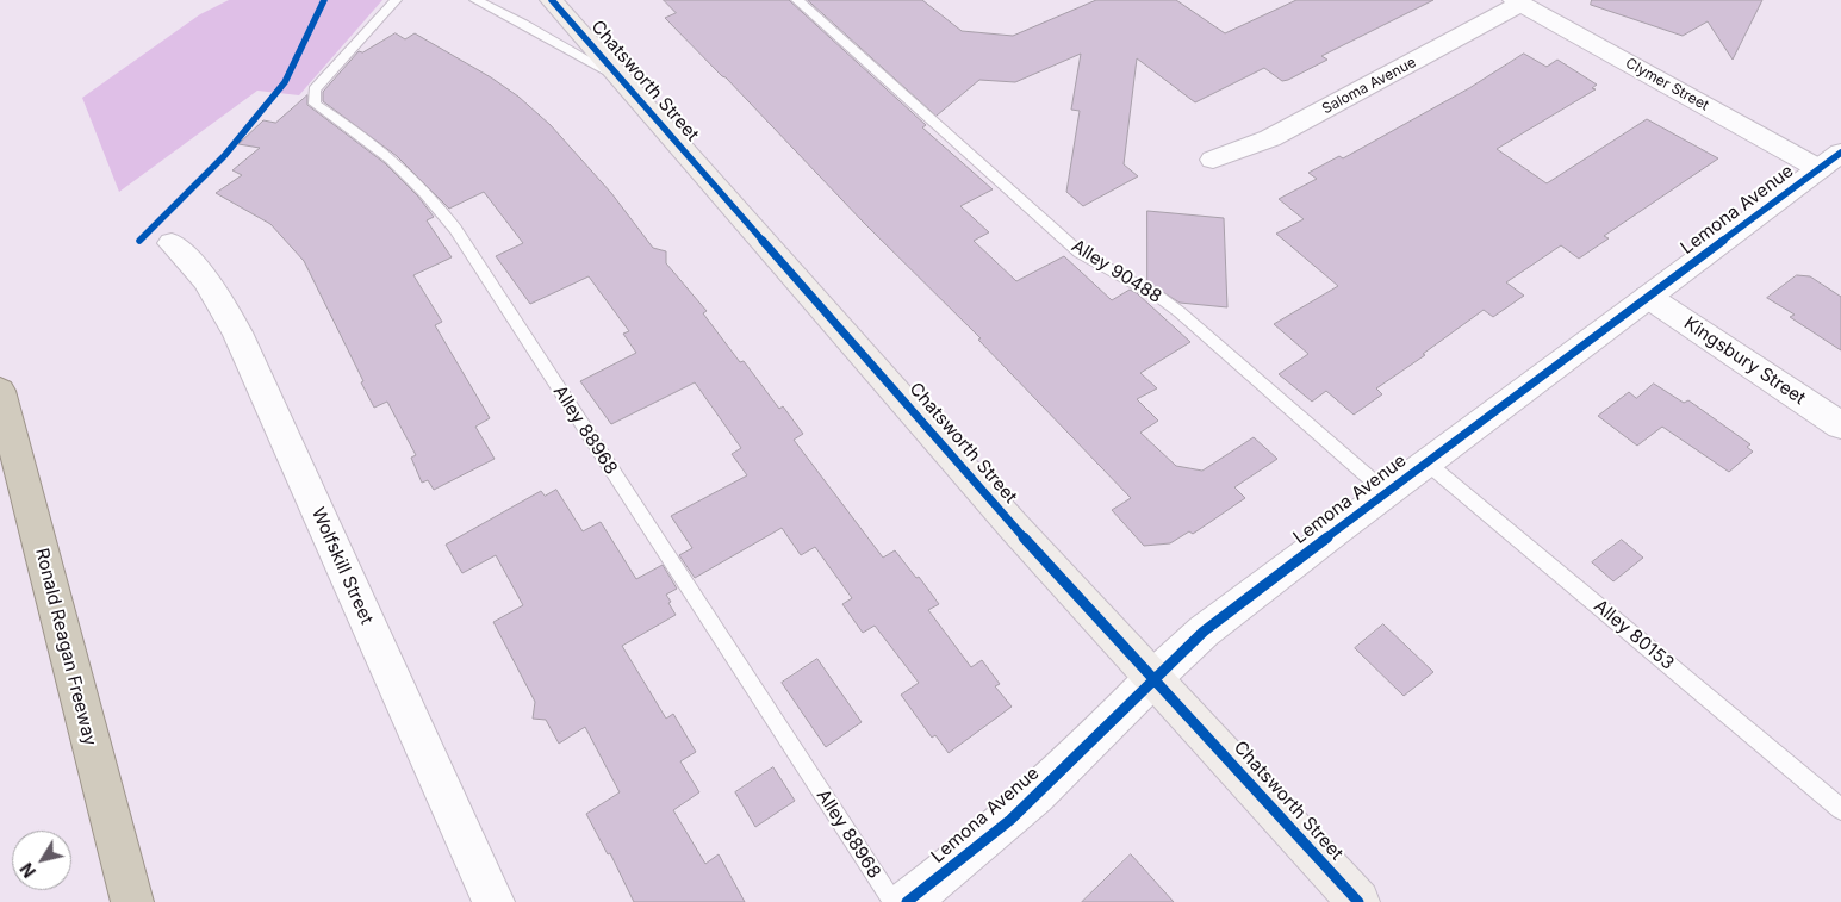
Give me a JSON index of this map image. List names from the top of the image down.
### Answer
{
  "streets": {
    "highway": ["Ronald Reagan Freeway"],
    "main road": ["Chatsworth Street"],
    "street": [
      "Clymer Street",
      "Saloma Avenue",
      "Lemona Avenue",
      "Kingsbury Street",
      "Wolfskill Street"
    ],
    "lane": ["Alley 90488", "Alley 88968", "Alley 80153"]
  },
  "crossings": [
    ["Chatsworth Street", "Lemona Avenue"],
    ["Clymer Street", "Saloma Avenue"],
    ["Clymer Street", "Lemona Avenue"],
    ["Lemona Avenue", "Alley 90488"],
    ["Lemona Avenue", "Kingsbury Street"],
    ["Lemona Avenue", "Alley 88968"],
    ["Lemona Avenue", "Alley 80153"]
  ],
  "north": "bottom left"
}
